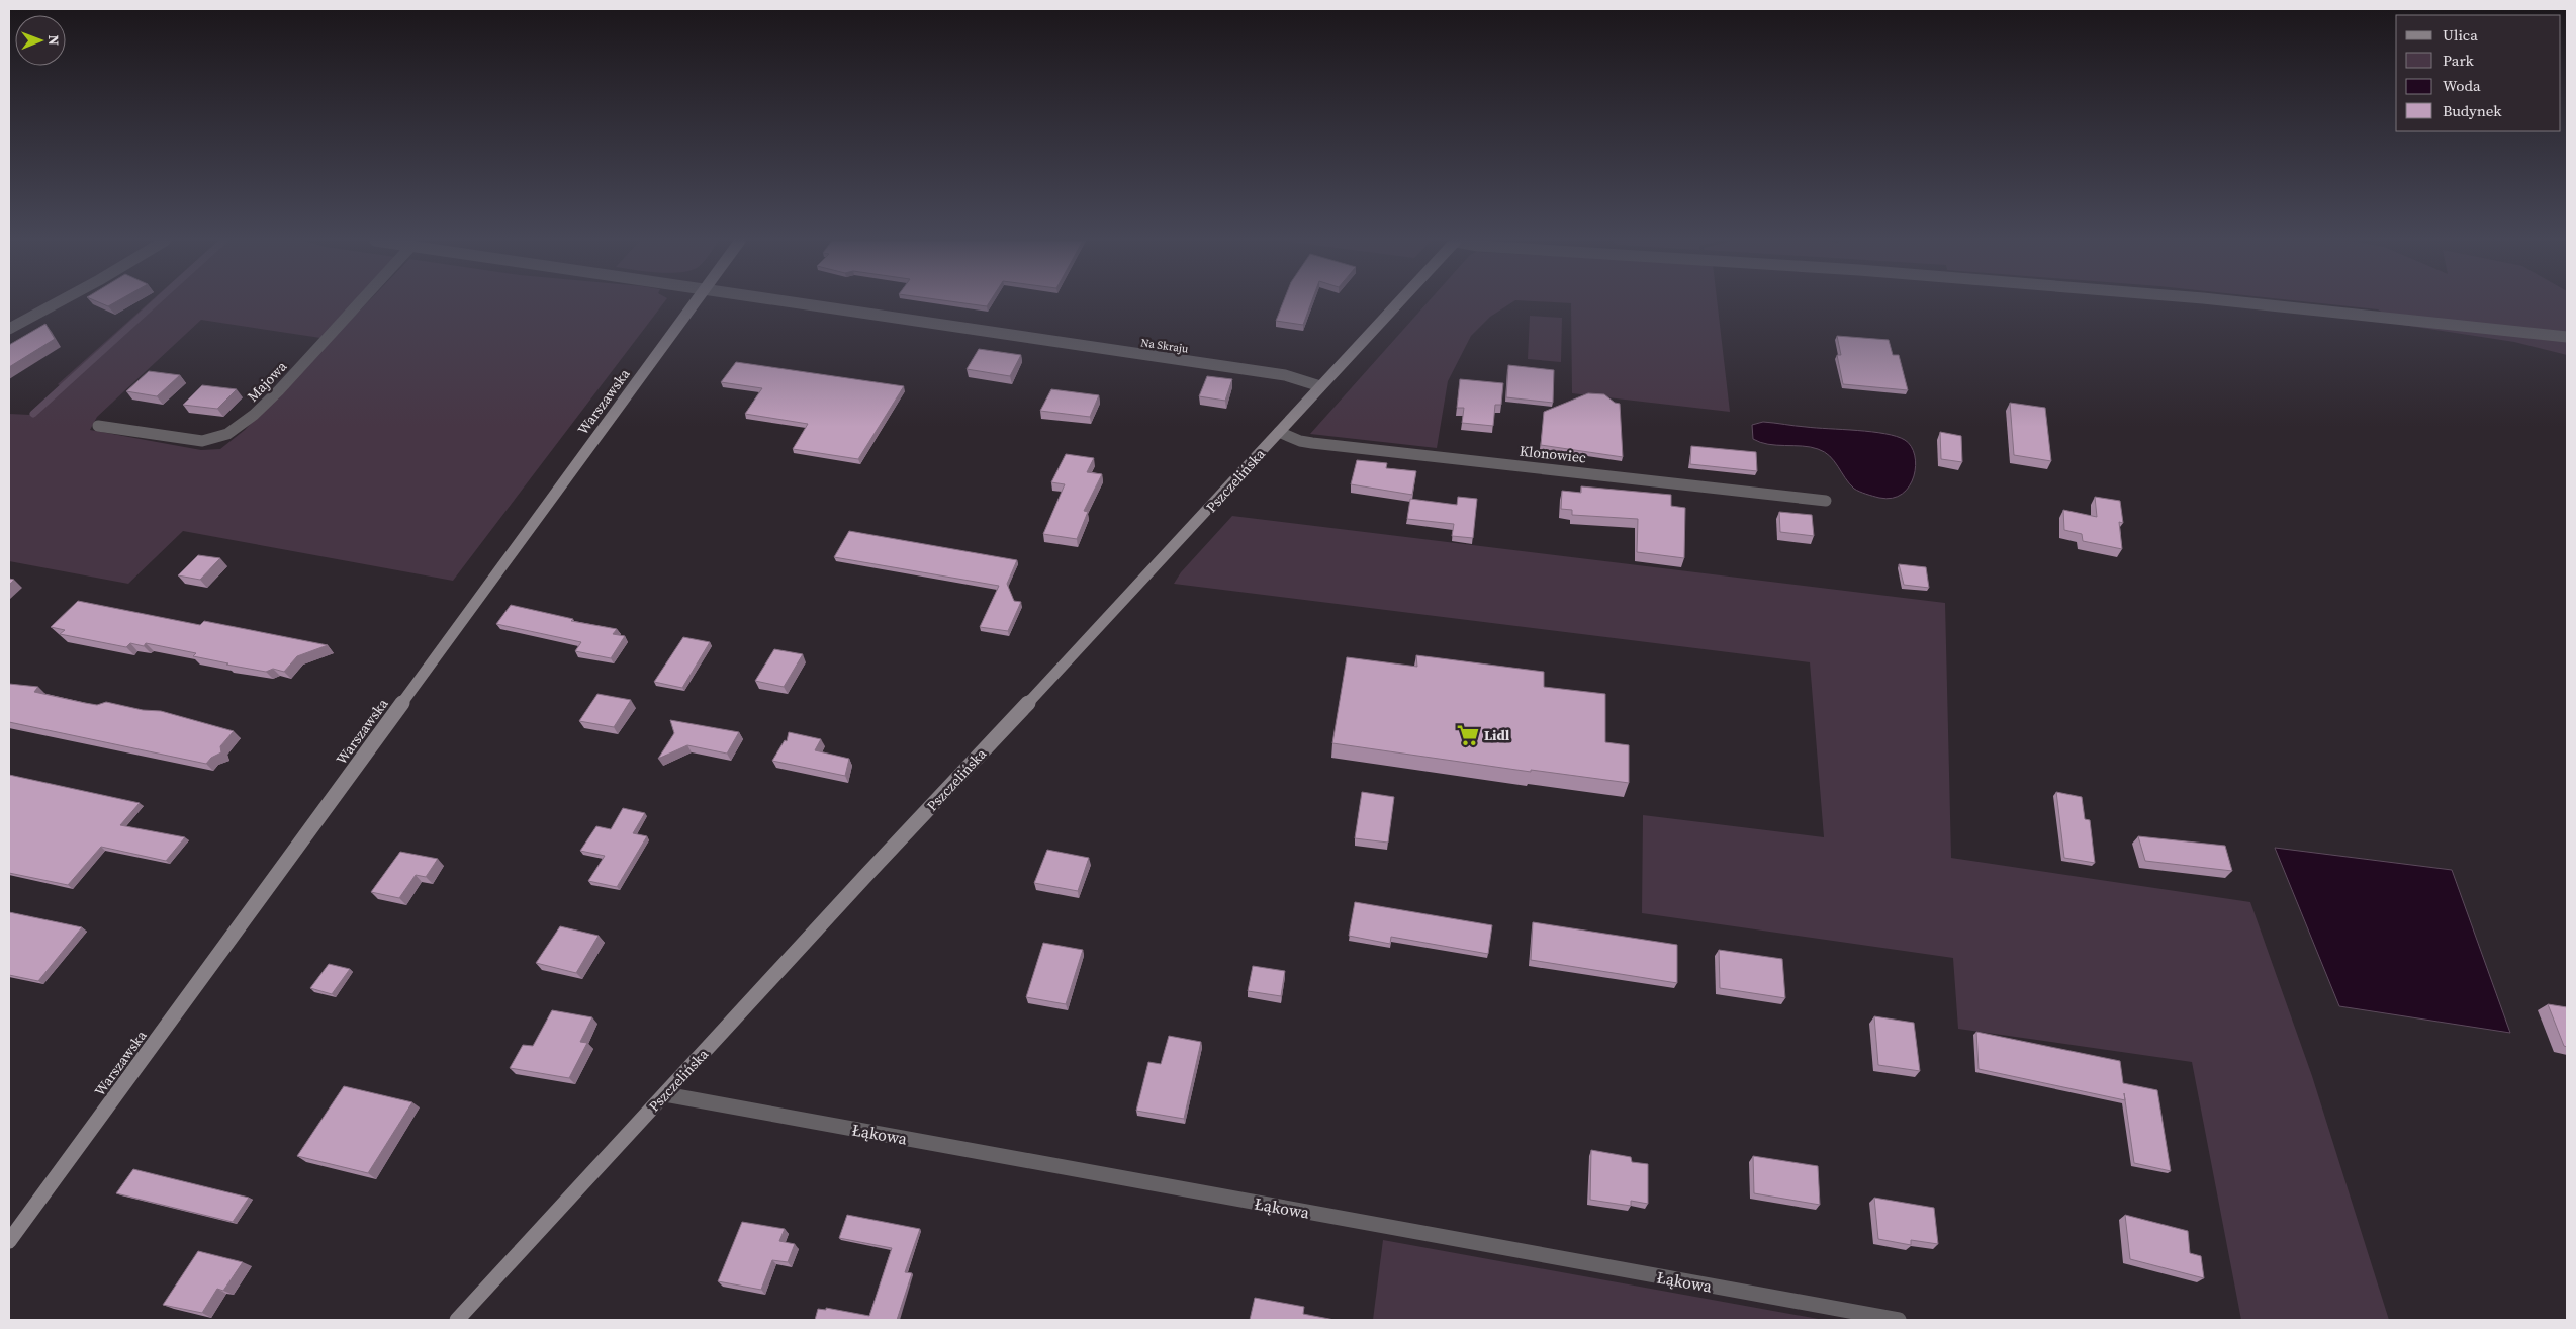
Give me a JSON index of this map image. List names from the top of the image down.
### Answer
{
  "streets": {
    "main road": ["Warszawska", "Pszczelińska"],
    "street": [
      "Na Skraju",
      "Majowa",
      "Klonowiec",
      "Łąkowa"
    ]
  },
  "crossings": [
    ["Na Skraju", "Pszczelińska"],
    ["Klonowiec", "Pszczelińska"],
    ["Pszczelińska", "Łąkowa"]
  ],
  "places": {
    "supermarket": ["Lidl"]
  },
  "legend": [
    "Ulica",
    "Park",
    "Woda",
    "Budynek"
  ],
  "north": "right"
}
